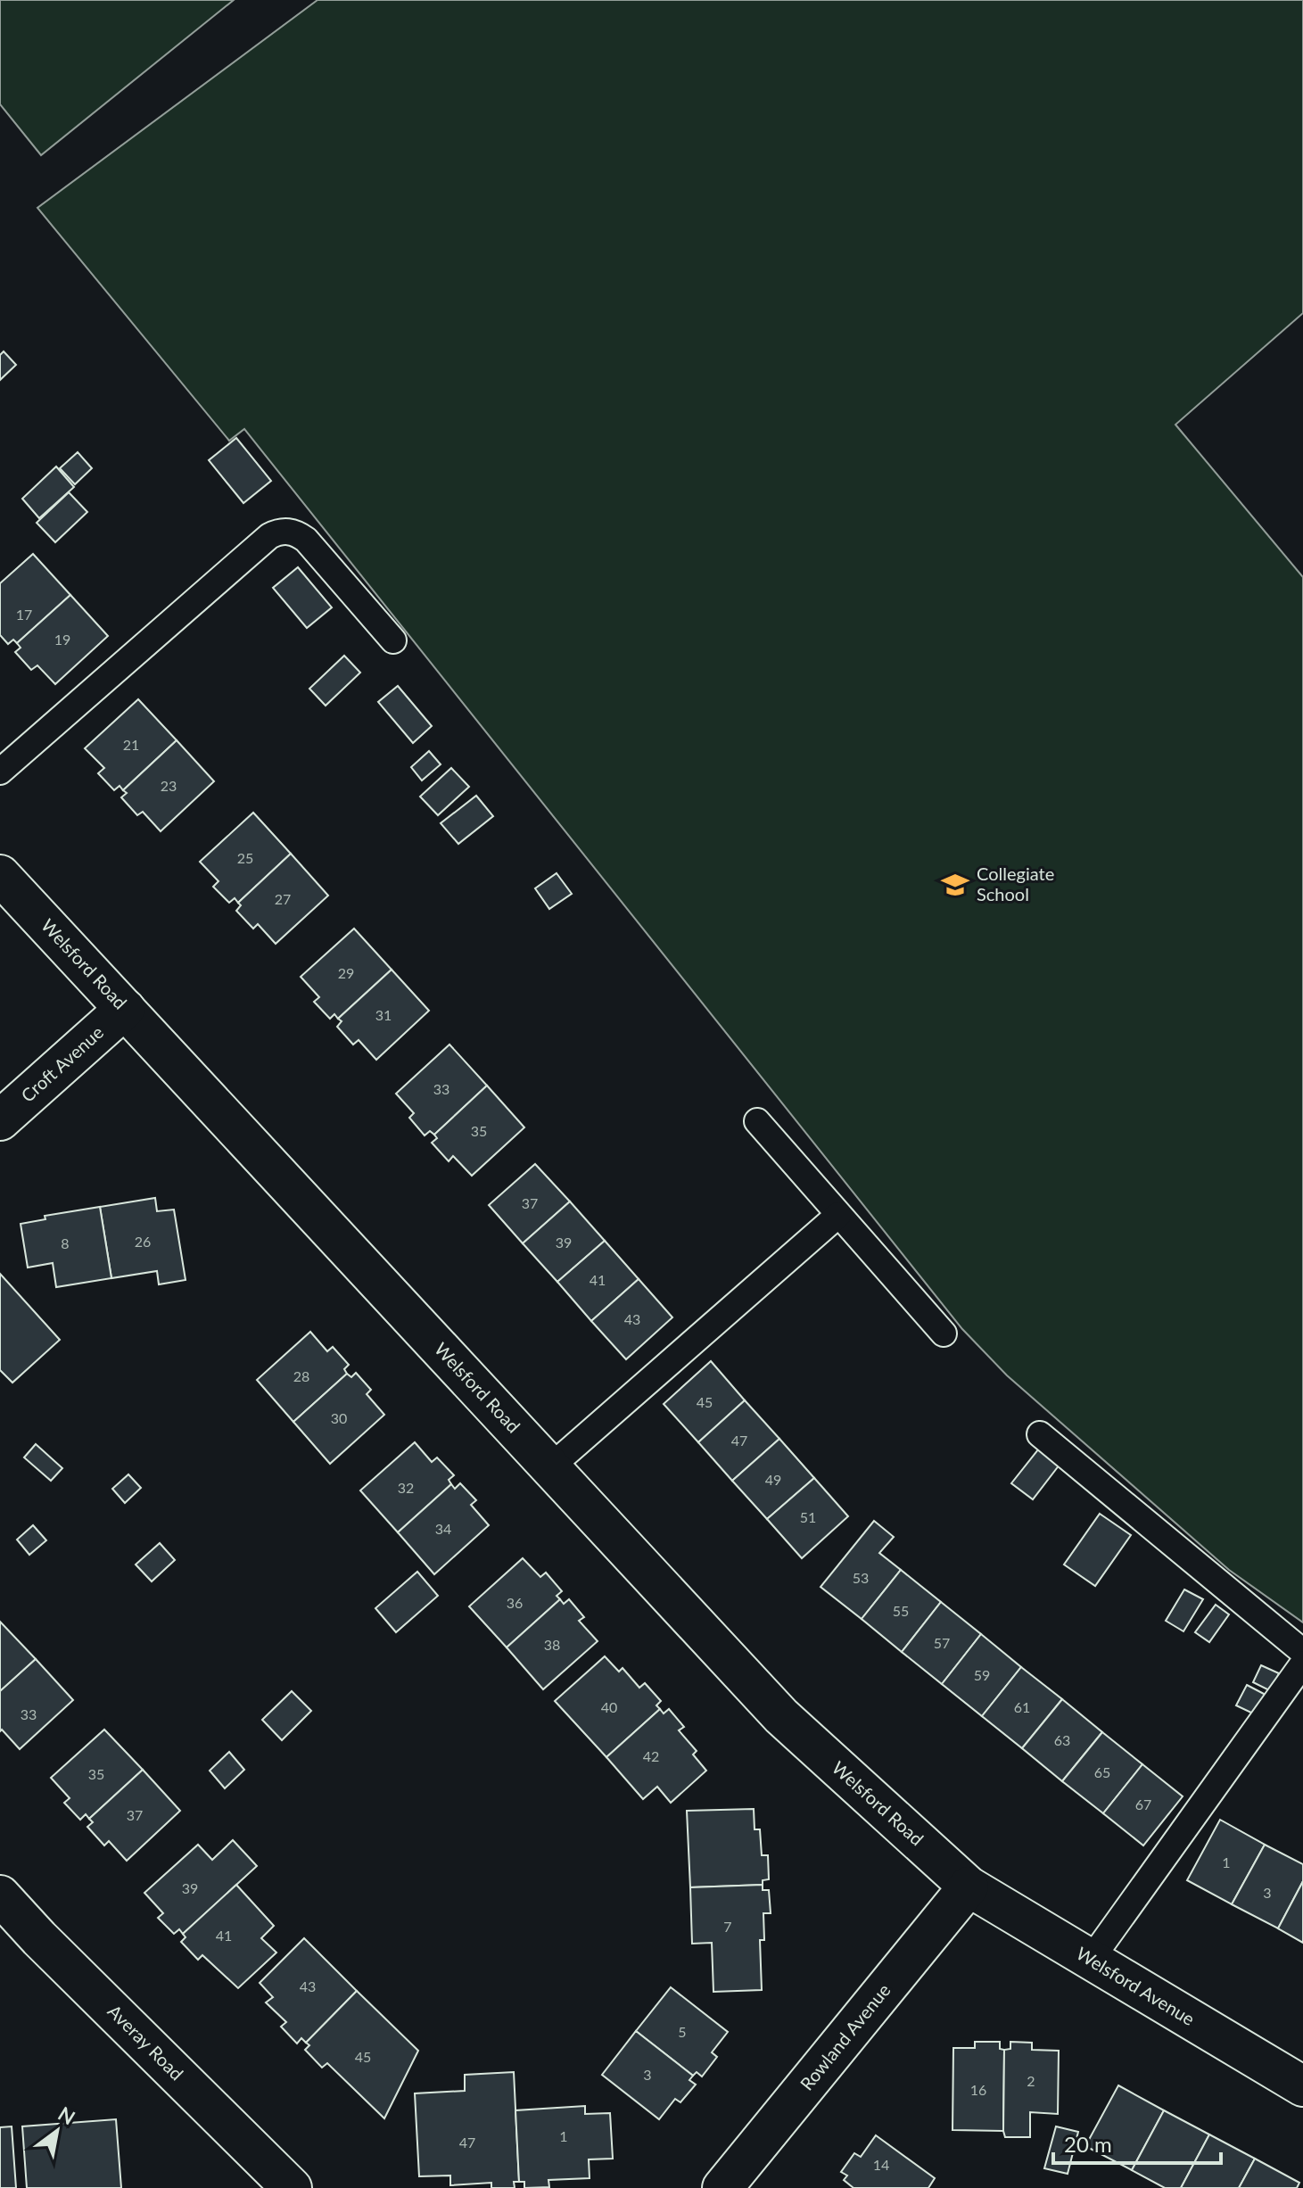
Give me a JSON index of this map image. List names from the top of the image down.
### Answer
{
  "streets": {
    "street": [
      "Welsford Road",
      "Croft Avenue",
      "Welsford Avenue",
      "Rowland Avenue",
      "Averay Road"
    ]
  },
  "crossings": [
    ["Welsford Road", "Croft Avenue"],
    ["Welsford Road", "Welsford Avenue"],
    ["Welsford Road", "Rowland Avenue"],
    ["Welsford Avenue", "Rowland Avenue"]
  ],
  "places": {
    "school or university": ["Collegiate School"]
  },
  "house_numbers": [
    "17",
    "19",
    "21",
    "23",
    "25",
    "27",
    "29",
    "31",
    "33",
    "35",
    "37",
    "26",
    "39",
    "8",
    "41",
    "43",
    "28",
    "45",
    "30",
    "47",
    "49",
    "32",
    "51",
    "34",
    "53",
    "36",
    "55",
    "57",
    "38",
    "59",
    "40",
    "61",
    "33",
    "63",
    "42",
    "65",
    "35",
    "67",
    "37",
    "1",
    "39",
    "3",
    "7",
    "41",
    "43",
    "5",
    "45",
    "3",
    "2",
    "16",
    "1",
    "47",
    "14"
  ],
  "scale_bar": "20 m",
  "north": "top right"
}
